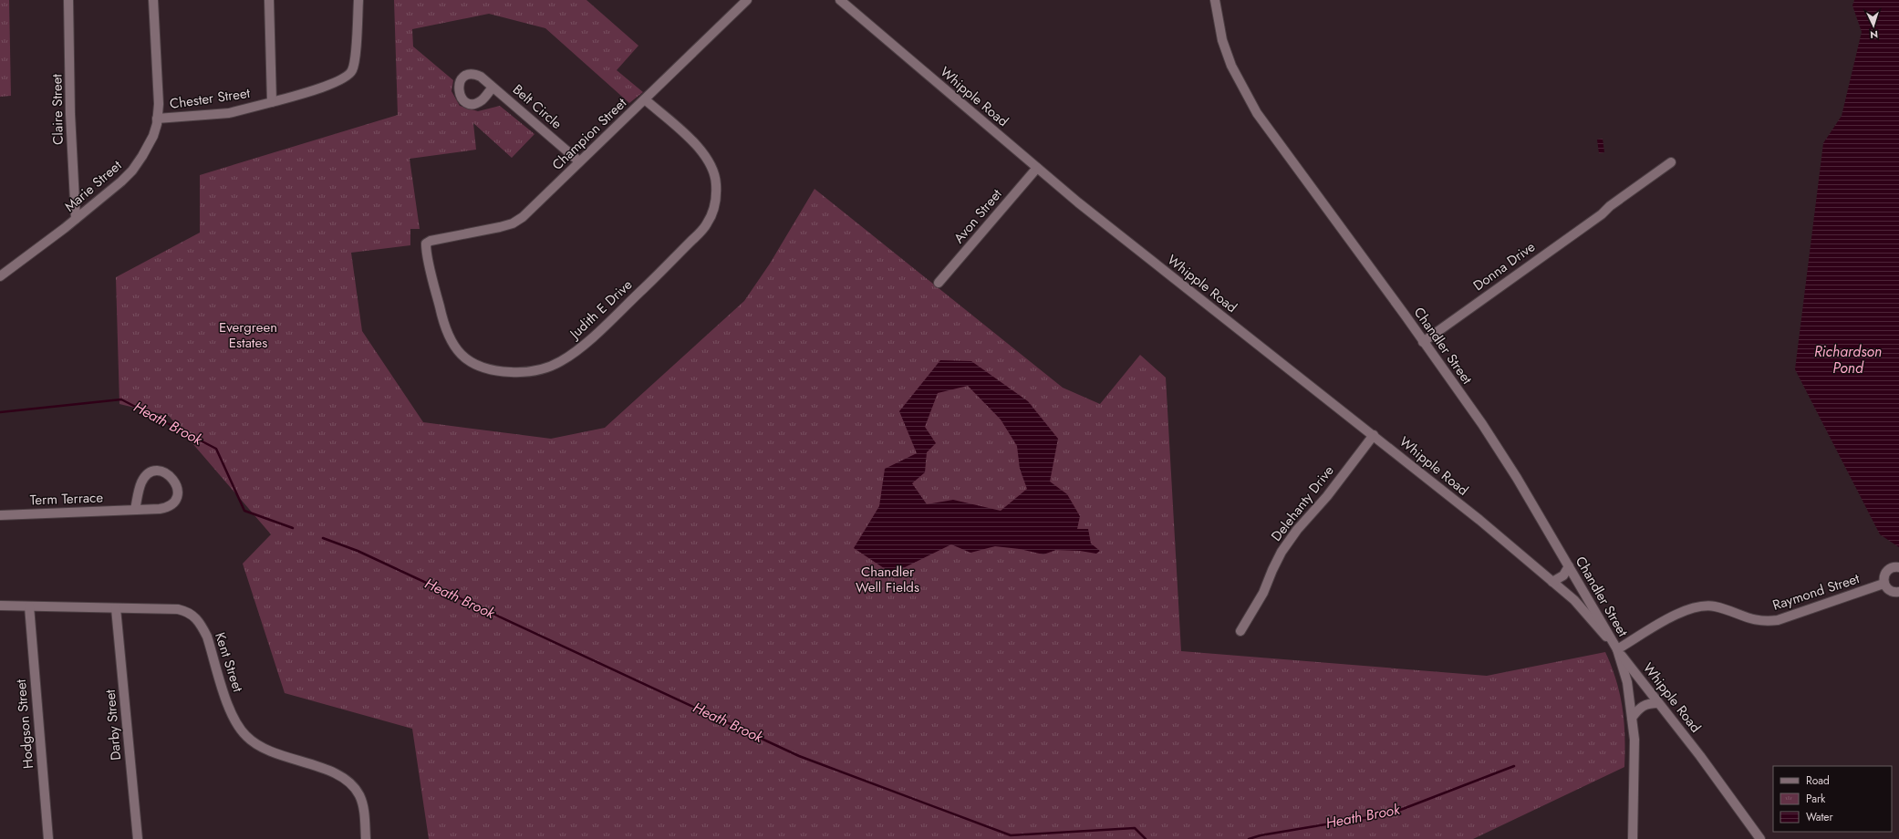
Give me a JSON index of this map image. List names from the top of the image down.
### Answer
{
  "streets": {
    "street": [
      "Whipple Road",
      "Chester Street",
      "Belt Circle",
      "Claire Street",
      "Champion Street",
      "Marie Street",
      "Avon Street",
      "Donna Drive",
      "Judith E Drive",
      "Chandler Street",
      "Term Terrace",
      "Delehanty Drive",
      "Raymond Street",
      "Kent Street",
      "Hodgson Street",
      "Darby Street"
    ]
  },
  "crossings": [
    ["Whipple Road", "Avon Street"],
    ["Whipple Road", "Chandler Street"],
    ["Whipple Road", "Delehanty Drive"],
    ["Whipple Road", "Raymond Street"],
    ["Chester Street", "Marie Street"],
    ["Belt Circle", "Champion Street"],
    ["Claire Street", "Marie Street"],
    ["Champion Street", "Judith E Drive"],
    ["Donna Drive", "Chandler Street"],
    ["Chandler Street", "Raymond Street"],
    ["Kent Street", "Hodgson Street"],
    ["Kent Street", "Darby Street"]
  ],
  "water": ["Richardson Pond", "Heath Brook"],
  "parks": ["Evergreen Estates", "Chandler Well Fields"],
  "legend": ["Road", "Park", "Water"],
  "north": "bottom"
}
